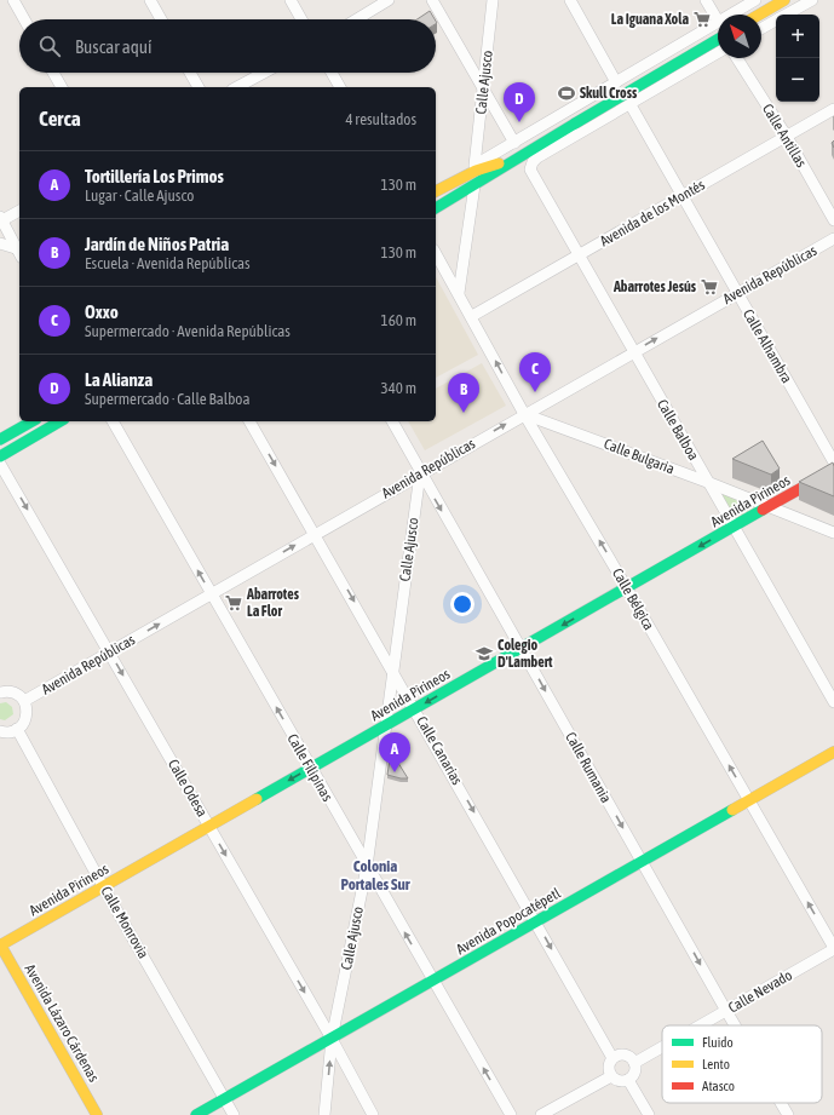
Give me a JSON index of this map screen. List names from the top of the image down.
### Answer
{
  "streets": {
    "main road": ["Avenida Pirineos", "Avenida Popocatépetl", "Avenida Lázaro Cárdenas"],
    "street": [
      "Calle Ajusco",
      "Calle Antillas",
      "Avenida de los Montés",
      "Avenida Repúblicas",
      "Calle Alhambra",
      "Calle Balboa",
      "Calle Bulgaria",
      "Calle Bélgica",
      "Calle Canarias",
      "Calle Filipinas",
      "Calle Rumania",
      "Calle Odesa",
      "Calle Monrovia",
      "Calle Nevado"
    ]
  },
  "crossings": [
    ["Calle Ajusco", "Avenida Repúblicas"],
    ["Calle Ajusco", "Avenida Pirineos"],
    ["Calle Ajusco", "Calle Canarias"],
    ["Calle Ajusco", "Calle Filipinas"],
    ["Calle Ajusco", "Calle Rumania"],
    ["Calle Ajusco", "Calle Odesa"],
    ["Calle Ajusco", "Avenida Popocatépetl"],
    ["Calle Antillas", "Avenida de los Montés"],
    ["Avenida de los Montés", "Calle Alhambra"],
    ["Avenida de los Montés", "Calle Balboa"],
    ["Avenida de los Montés", "Calle Bélgica"],
    ["Avenida Repúblicas", "Calle Alhambra"],
    ["Avenida Repúblicas", "Calle Balboa"],
    ["Avenida Repúblicas", "Calle Bulgaria"],
    ["Avenida Repúblicas", "Calle Bélgica"],
    ["Avenida Repúblicas", "Calle Canarias"],
    ["Avenida Repúblicas", "Calle Filipinas"],
    ["Avenida Repúblicas", "Calle Rumania"],
    ["Avenida Repúblicas", "Calle Odesa"],
    ["Calle Alhambra", "Calle Balboa"],
    ["Calle Balboa", "Calle Bulgaria"],
    ["Calle Balboa", "Avenida Pirineos"],
    ["Calle Bulgaria", "Avenida Pirineos"],
    ["Calle Bulgaria", "Calle Bélgica"],
    ["Avenida Pirineos", "Calle Bélgica"],
    ["Avenida Pirineos", "Calle Canarias"],
    ["Avenida Pirineos", "Calle Filipinas"],
    ["Avenida Pirineos", "Calle Rumania"],
    ["Avenida Pirineos", "Calle Odesa"],
    ["Avenida Pirineos", "Calle Monrovia"],
    ["Avenida Pirineos", "Avenida Lázaro Cárdenas"],
    ["Calle Bélgica", "Avenida Popocatépetl"],
    ["Calle Bélgica", "Calle Nevado"],
    ["Calle Canarias", "Avenida Popocatépetl"],
    ["Calle Canarias", "Calle Nevado"],
    ["Calle Filipinas", "Avenida Popocatépetl"],
    ["Calle Rumania", "Avenida Popocatépetl"],
    ["Calle Rumania", "Calle Nevado"],
    ["Calle Odesa", "Avenida Popocatépetl"],
    ["Avenida Popocatépetl", "Calle Monrovia"]
  ],
  "one_way": [
    "Avenida Repúblicas",
    "Avenida Pirineos",
    "Calle Bélgica",
    "Calle Canarias",
    "Calle Filipinas",
    "Calle Rumania",
    "Calle Odesa"
  ],
  "districts": ["Colonia Portales Sur"],
  "places": {
    "supermarket": ["La Iguana Xola", "Abarrotes Jesús", "Abarrotes La Flor"],
    "sports": ["Skull Cross"],
    "school or university": ["Colegio D'Lambert"]
  },
  "legend": ["Fluido", "Lento", "Atasco"],
  "north": "top left",
  "page": {
    "map_buttons": ["+", "−"],
    "search": "Buscar aquí",
    "pins": [
      "D",
      "C",
      "B",
      "A"
    ],
    "heading": ["Cerca", "4 resultados"],
    "list": [
      {
        "mark": "A",
        "name": "Tortillería Los Primos",
        "note": "Lugar · Calle Ajusco",
        "value": "130 m"
      },
      {
        "mark": "B",
        "name": "Jardín de Niños Patria",
        "note": "Escuela · Avenida Repúblicas",
        "value": "130 m"
      },
      {
        "mark": "C",
        "name": "Oxxo",
        "note": "Supermercado · Avenida Repúblicas",
        "value": "160 m"
      },
      {
        "mark": "D",
        "name": "La Alianza",
        "note": "Supermercado · Calle Balboa",
        "value": "340 m"
      }
    ]
  }
}
